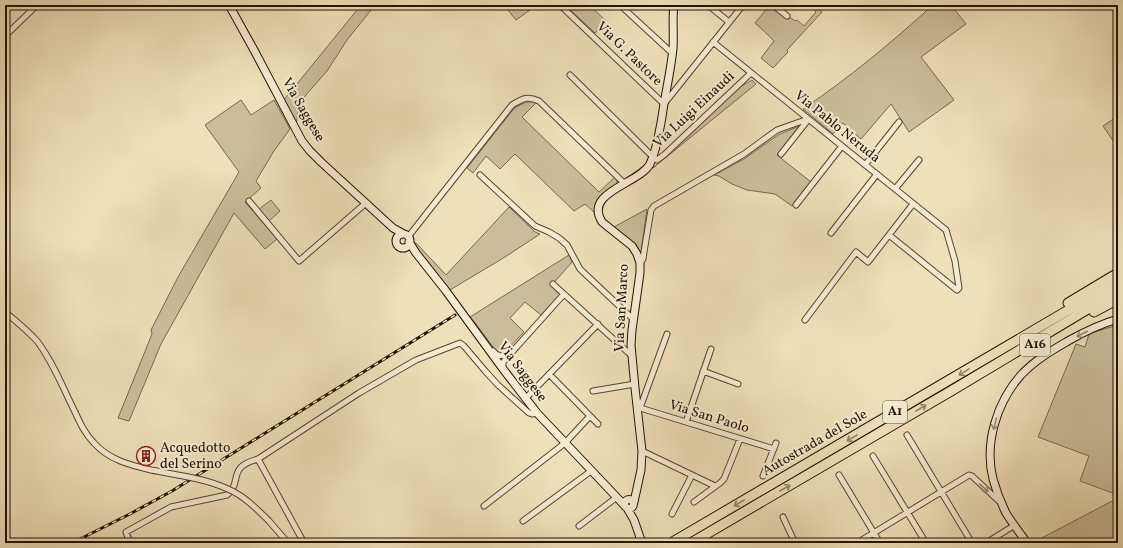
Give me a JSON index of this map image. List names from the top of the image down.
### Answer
{
  "streets": {
    "highway": ["A16", "A1", "Autostrada del Sole"],
    "main road": ["Via Saggese", "Via San Marco"],
    "street": [
      "Via G. Pastore",
      "Via Luigi Einaudi",
      "Via Pablo Neruda",
      "Via San Paolo"
    ]
  },
  "crossings": [
    ["Via G. Pastore", "Via San Marco"],
    ["Via Saggese", "Via San Marco"],
    ["Via Luigi Einaudi", "Via Pablo Neruda"],
    ["Via Luigi Einaudi", "Via San Marco"],
    ["Via San Marco", "Via San Paolo"],
    ["A16", "Autostrada del Sole"]
  ],
  "places": {
    "building": ["Acquedotto del Serino"]
  }
}
